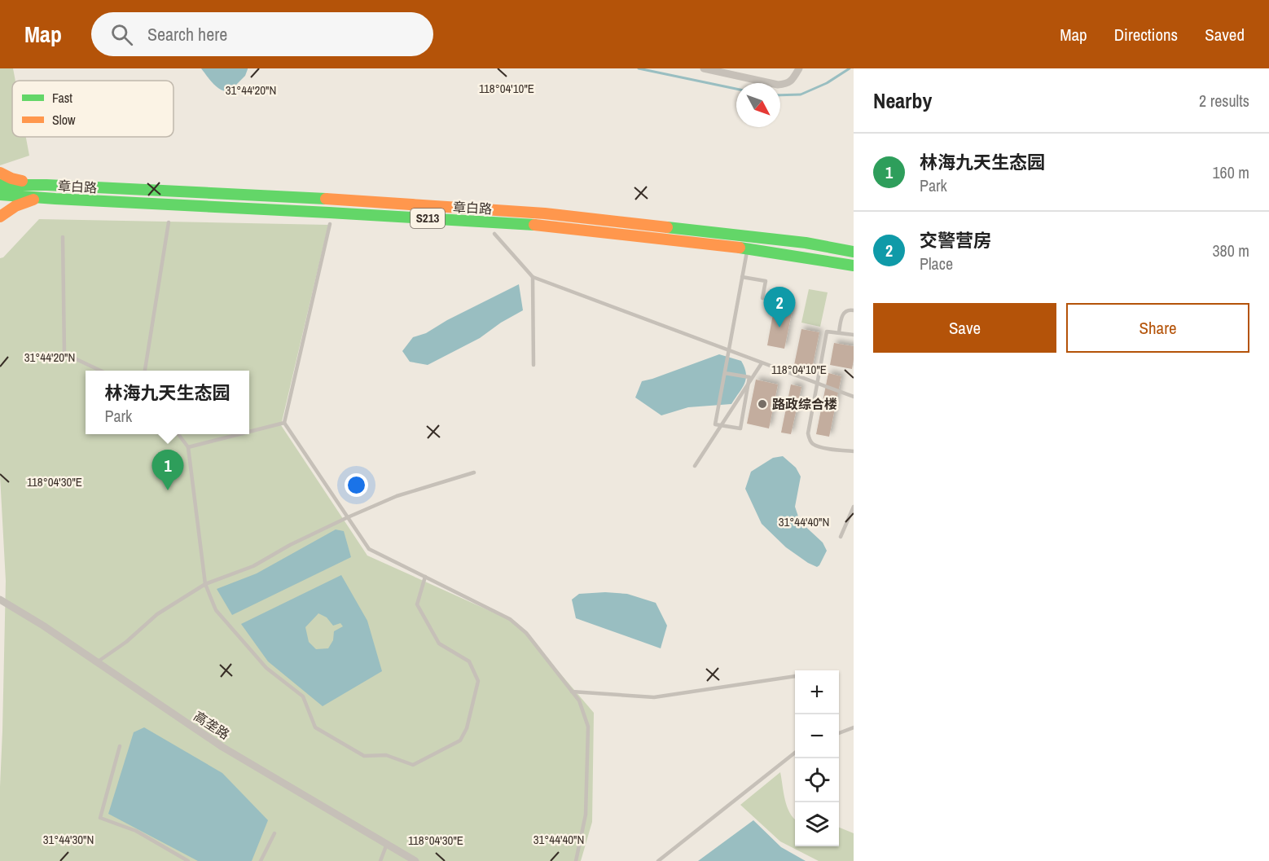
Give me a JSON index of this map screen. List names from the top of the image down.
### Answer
{
  "streets": {
    "highway": ["章白路", "S213"],
    "street": ["高垄路"]
  },
  "places": ["路政综合楼"],
  "legend": ["Fast", "Slow"],
  "north": "bottom right",
  "page": {
    "header": "Map",
    "search": "Search here",
    "nav": ["Map", "Directions", "Saved"],
    "heading": ["Nearby", "2 results"],
    "list": [
      {
        "mark": "1",
        "name": "林海九天生态园",
        "note": "Park",
        "value": "160 m"
      },
      {
        "mark": "2",
        "name": "交警营房",
        "note": "Place",
        "value": "380 m"
      }
    ],
    "pins": ["2", "1"],
    "buttons": ["Save", "Share"],
    "popup": ["林海九天生态园", "Park"],
    "map_buttons": ["+", "−"]
  },
  "coordinates": [
    "118°04'10\"E",
    "31°44'20\"N",
    "118°04'30\"E",
    "31°44'40\"N",
    "31°44'30\"N"
  ]
}
